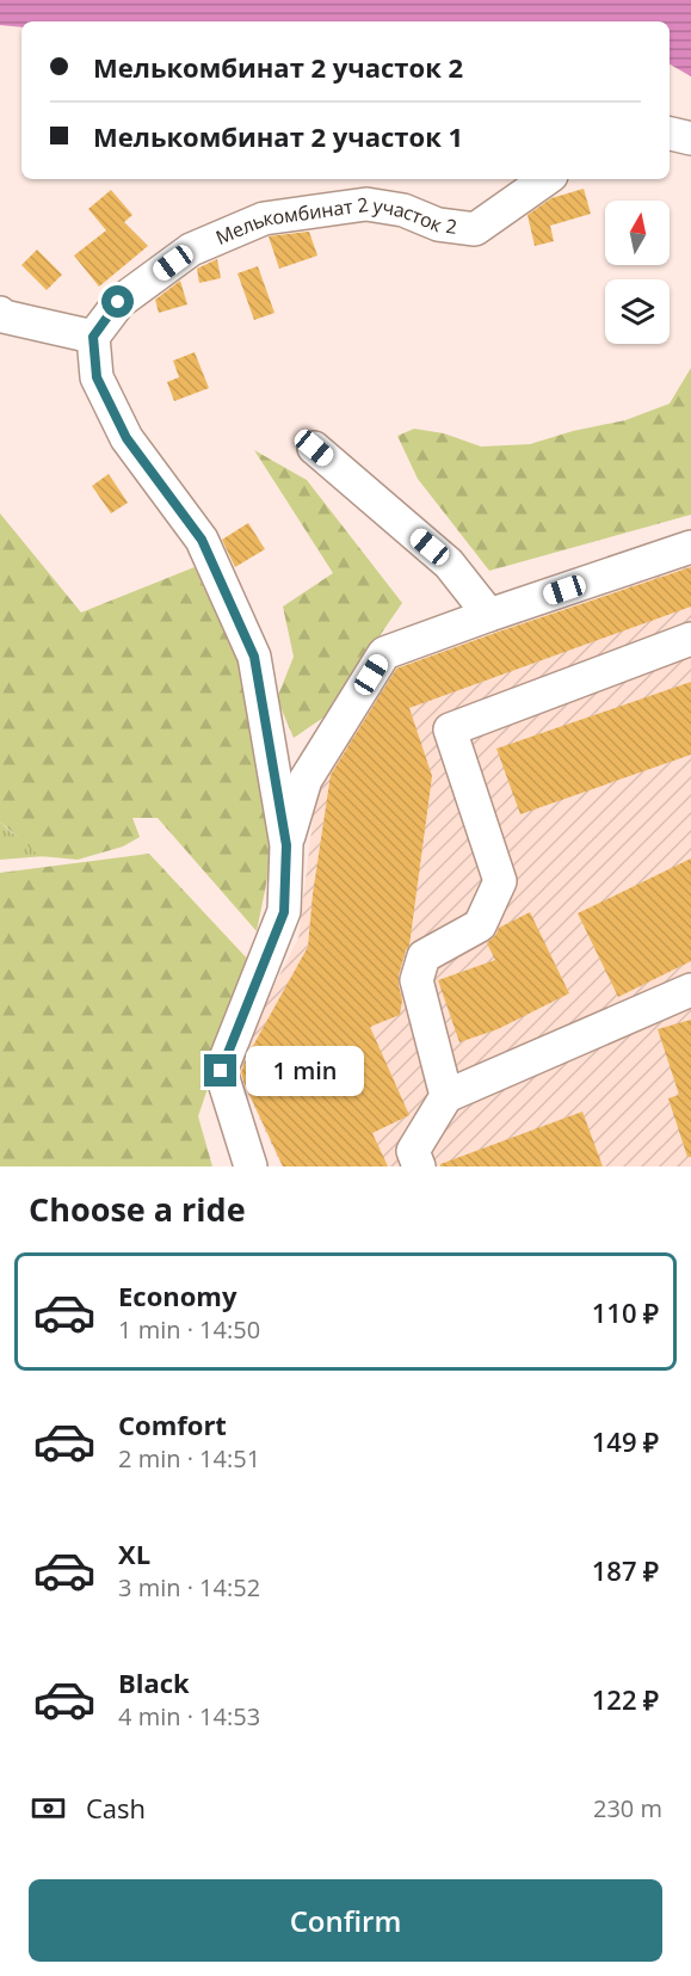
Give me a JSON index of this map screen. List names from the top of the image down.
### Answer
{
  "streets": {
    "street": ["Мелькомбинат 2 участок 2"]
  },
  "north": "top",
  "page": {
    "banner": ["Мелькомбинат 2 участок 2", "Мелькомбинат 2 участок 1"],
    "bubble": "1 min",
    "heading": "Choose a ride",
    "list": [
      {
        "name": "Economy",
        "note": "1 min · 14:50",
        "value": "110 ₽"
      },
      {
        "name": "Comfort",
        "note": "2 min · 14:51",
        "value": "149 ₽"
      },
      {
        "name": "XL",
        "note": "3 min · 14:52",
        "value": "187 ₽"
      },
      {
        "name": "Black",
        "note": "4 min · 14:53",
        "value": "122 ₽"
      }
    ],
    "pay": ["Cash", "230 m"],
    "buttons": "Confirm"
  }
}
